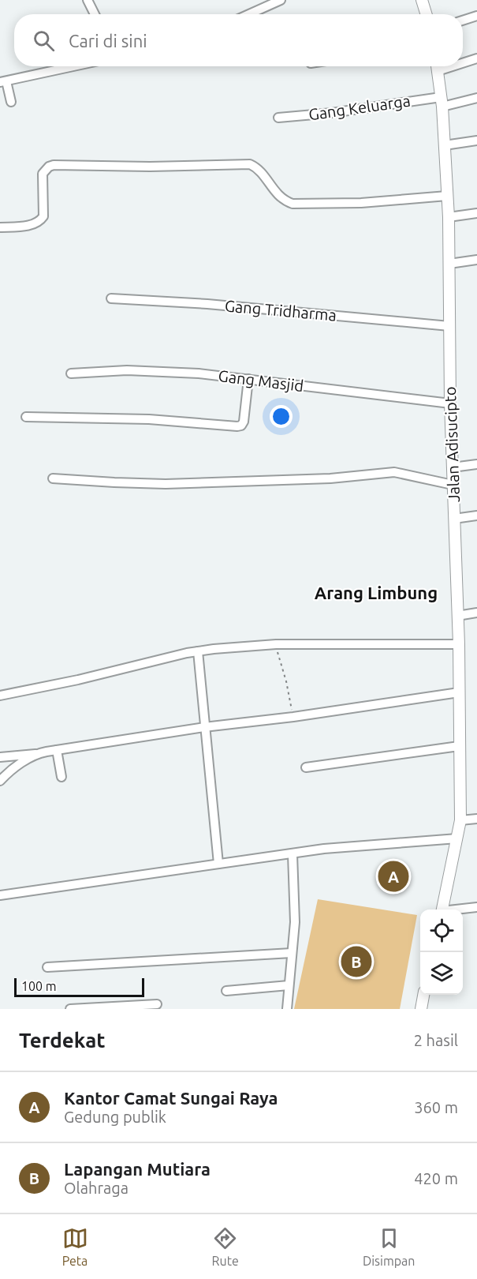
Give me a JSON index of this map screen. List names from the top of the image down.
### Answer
{
  "streets": {
    "main road": ["Jalan Adisucipto"],
    "street": ["Gang Keluarga", "Gang Tridharma", "Gang Masjid"]
  },
  "crossings": [
    ["Gang Keluarga", "Jalan Adisucipto"],
    ["Gang Tridharma", "Jalan Adisucipto"],
    ["Gang Masjid", "Jalan Adisucipto"]
  ],
  "districts": ["Arang Limbung"],
  "scale_bar": "100 m",
  "page": {
    "search": "Cari di sini",
    "pins": ["A", "B"],
    "scale": "100 m",
    "heading": ["Terdekat", "2 hasil"],
    "list": [
      {
        "mark": "A",
        "name": "Kantor Camat Sungai Raya",
        "note": "Gedung publik",
        "value": "360 m"
      },
      {
        "mark": "B",
        "name": "Lapangan Mutiara",
        "note": "Olahraga",
        "value": "420 m"
      }
    ],
    "nav": ["Peta", "Rute", "Disimpan"]
  }
}
